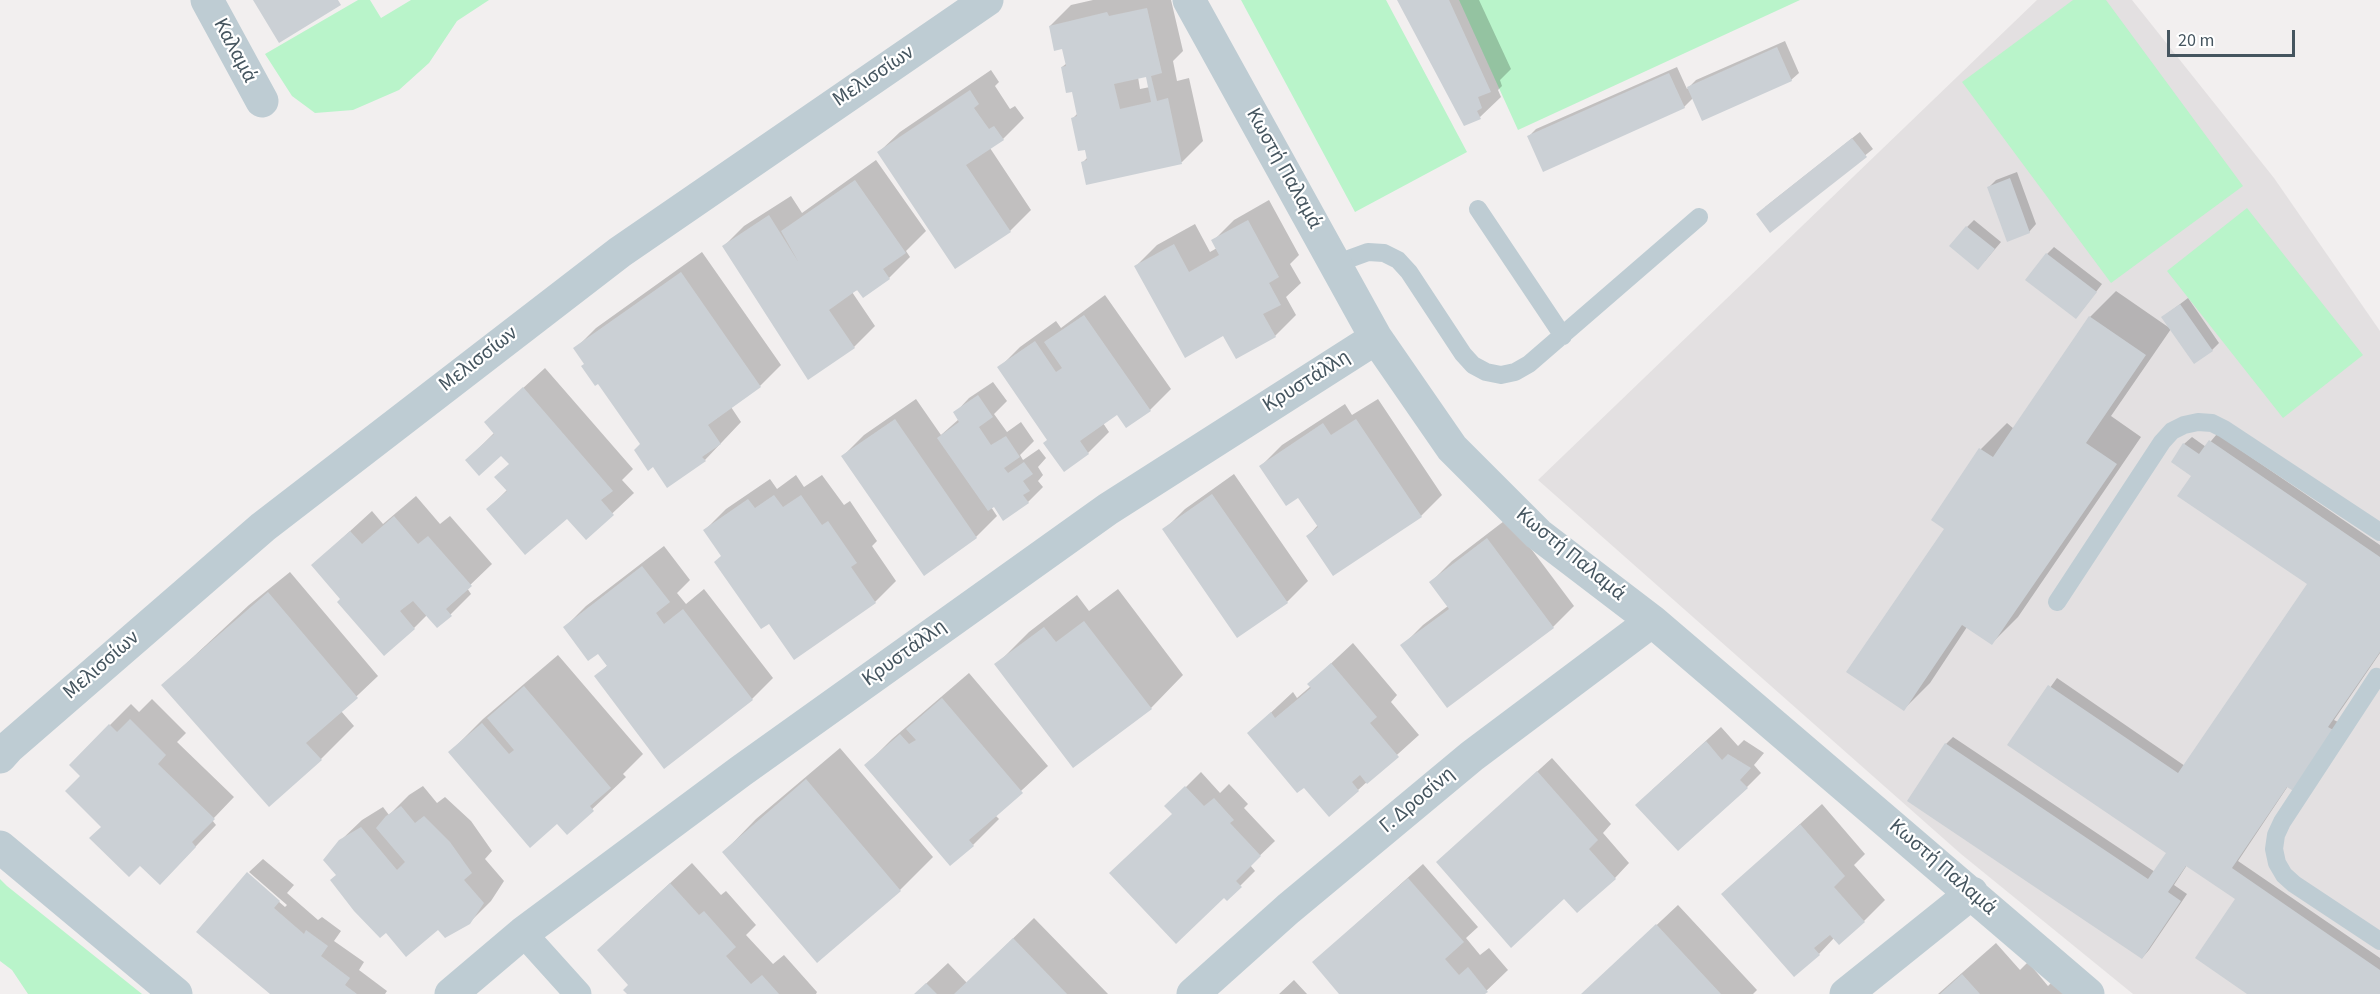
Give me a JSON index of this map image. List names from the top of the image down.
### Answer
{
  "streets": {
    "street": [
      "Καλαμά",
      "Μελισσίων",
      "Κωστή Παλαμά",
      "Κρυστάλλη",
      "Γ. Δροσίνη"
    ]
  },
  "crossings": [
    ["Κωστή Παλαμά", "Κρυστάλλη"],
    ["Κωστή Παλαμά", "Γ. Δροσίνη"]
  ],
  "scale_bar": "20 m"
}
